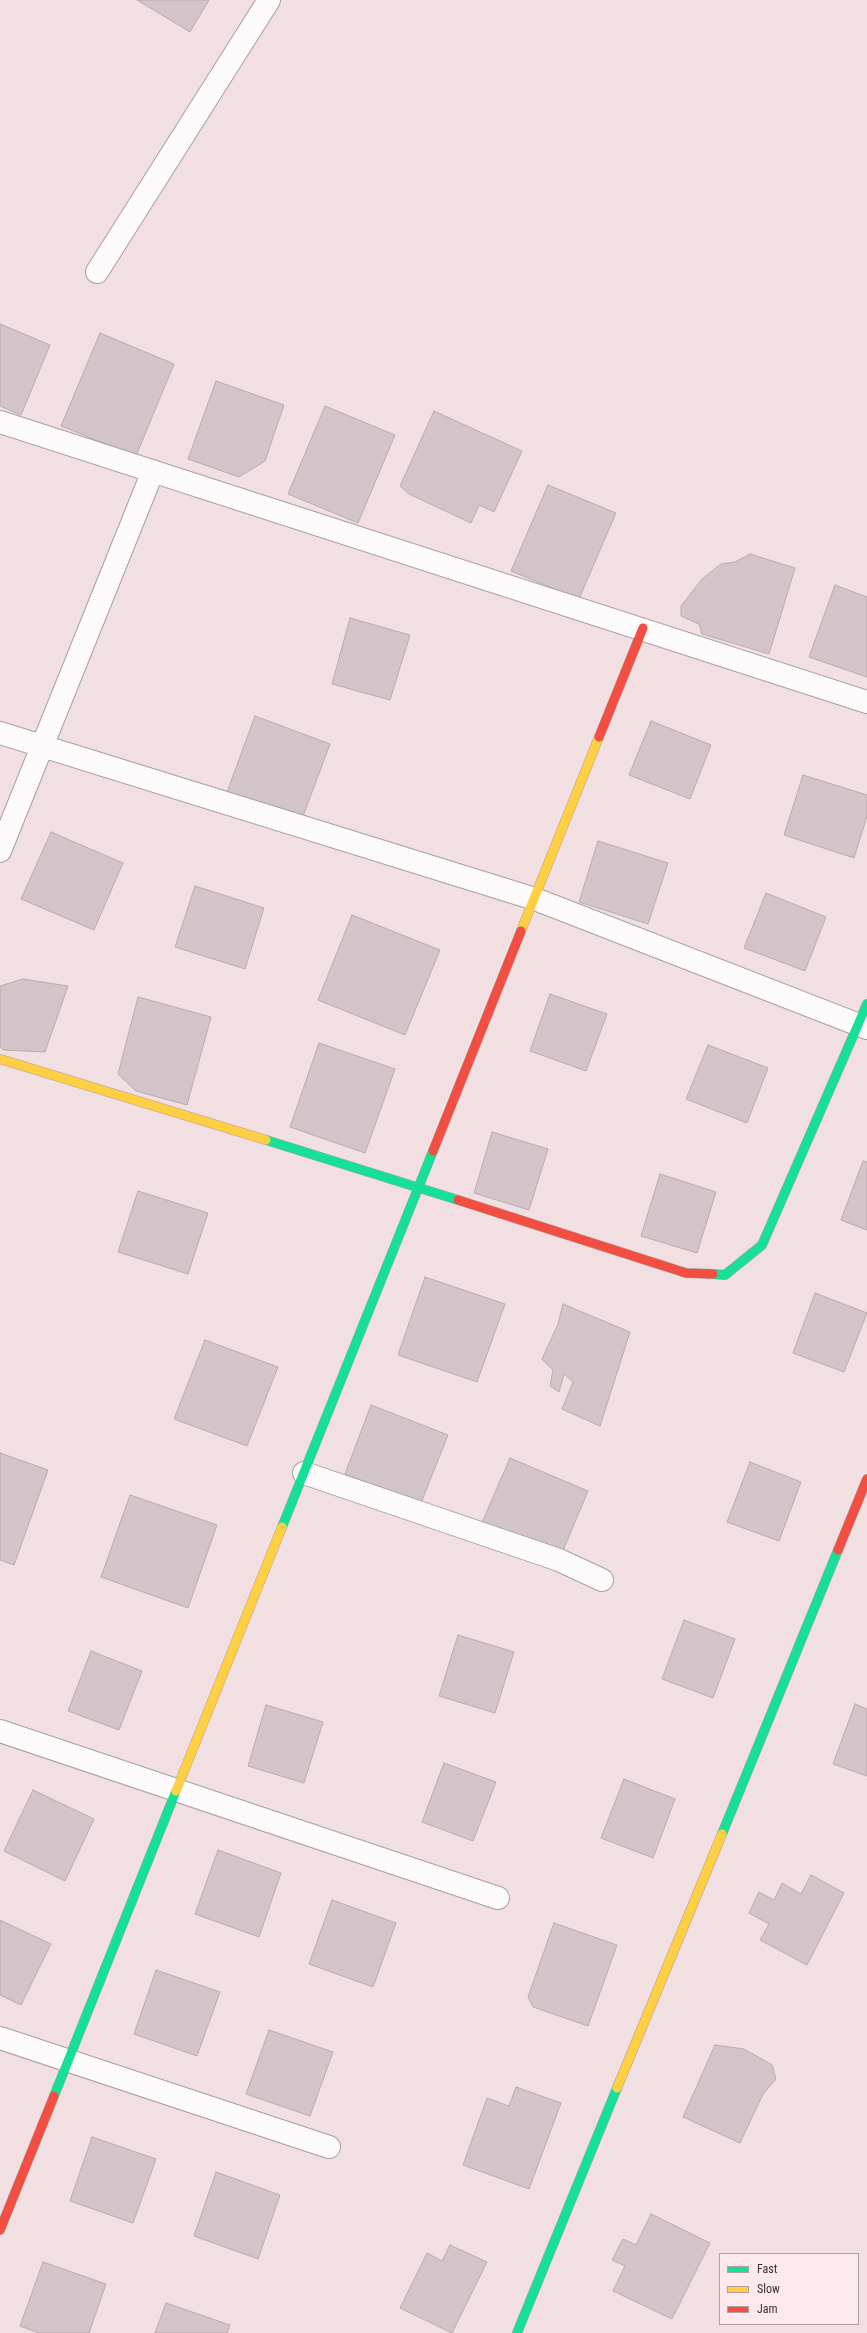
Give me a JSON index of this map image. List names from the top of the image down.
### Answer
{
  "legend": ["Fast", "Slow", "Jam"]
}
